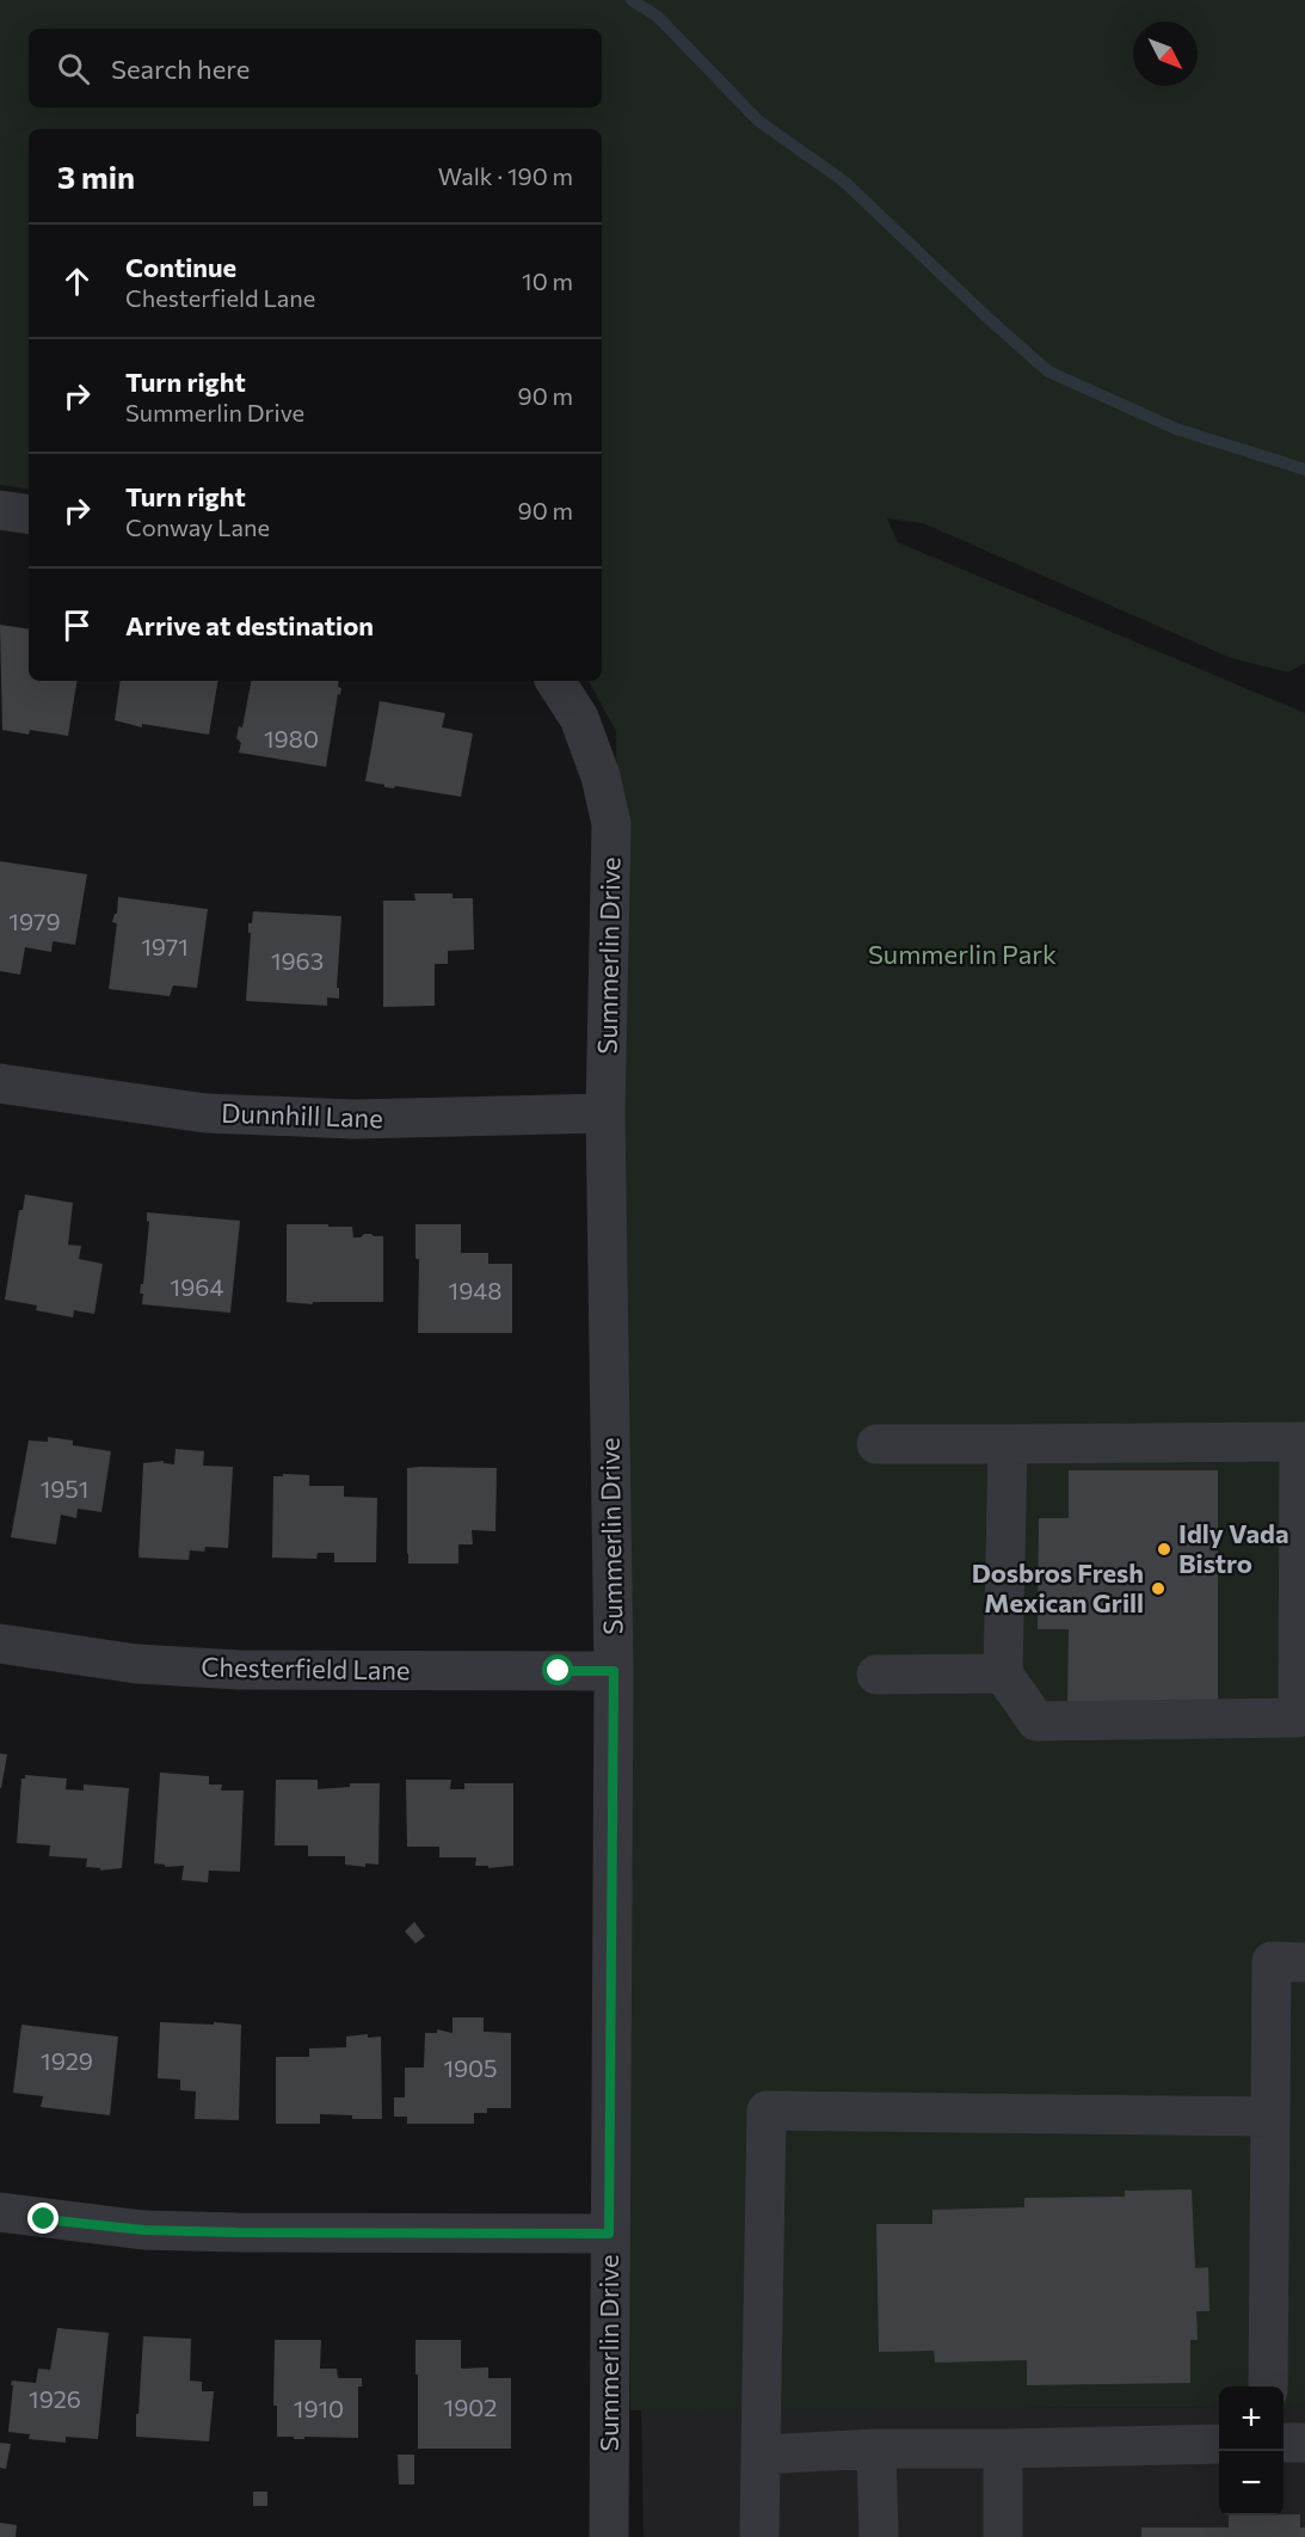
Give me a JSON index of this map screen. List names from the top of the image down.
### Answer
{
  "streets": {
    "street": ["Summerlin Drive", "Dunnhill Lane", "Chesterfield Lane"]
  },
  "crossings": [
    ["Summerlin Drive", "Dunnhill Lane"],
    ["Summerlin Drive", "Chesterfield Lane"]
  ],
  "parks": ["Summerlin Park"],
  "places": ["Idly Vada Bistro", "Dosbros Fresh Mexican Grill"],
  "house_numbers": [
    "1980",
    "1979",
    "1971",
    "1963",
    "1964",
    "1948",
    "1951",
    "1929",
    "1905",
    "1926",
    "1902",
    "1910"
  ],
  "north": "bottom right",
  "page": {
    "search": "Search here",
    "heading": ["3 min", "Walk · 190 m"],
    "list": [
      ["Continue", "Chesterfield Lane", "10 m"],
      ["Turn right", "Summerlin Drive", "90 m"],
      ["Turn right", "Conway Lane", "90 m"],
      "Arrive at destination"
    ],
    "map_buttons": ["+", "−"]
  }
}
